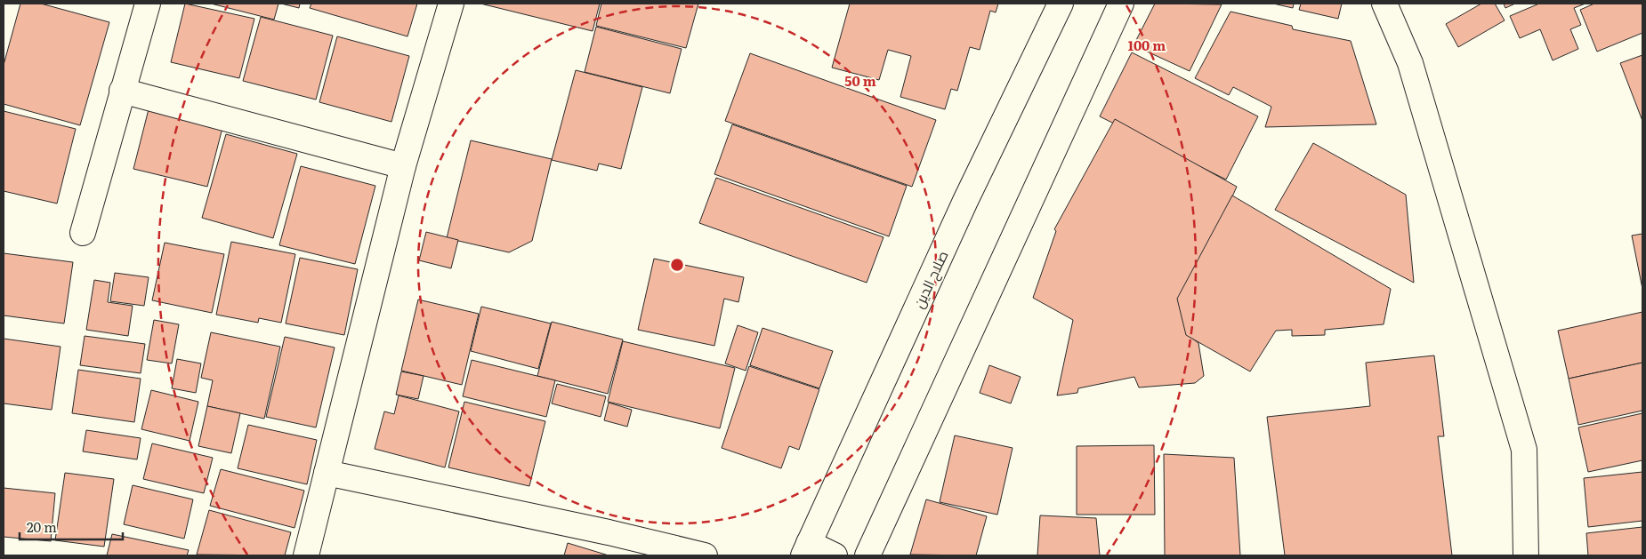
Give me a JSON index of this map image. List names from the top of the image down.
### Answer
{
  "streets": {
    "main road": ["صلاح الدين"]
  },
  "scale_bar": "20 m",
  "rings": ["100 m", "50 m"]
}
